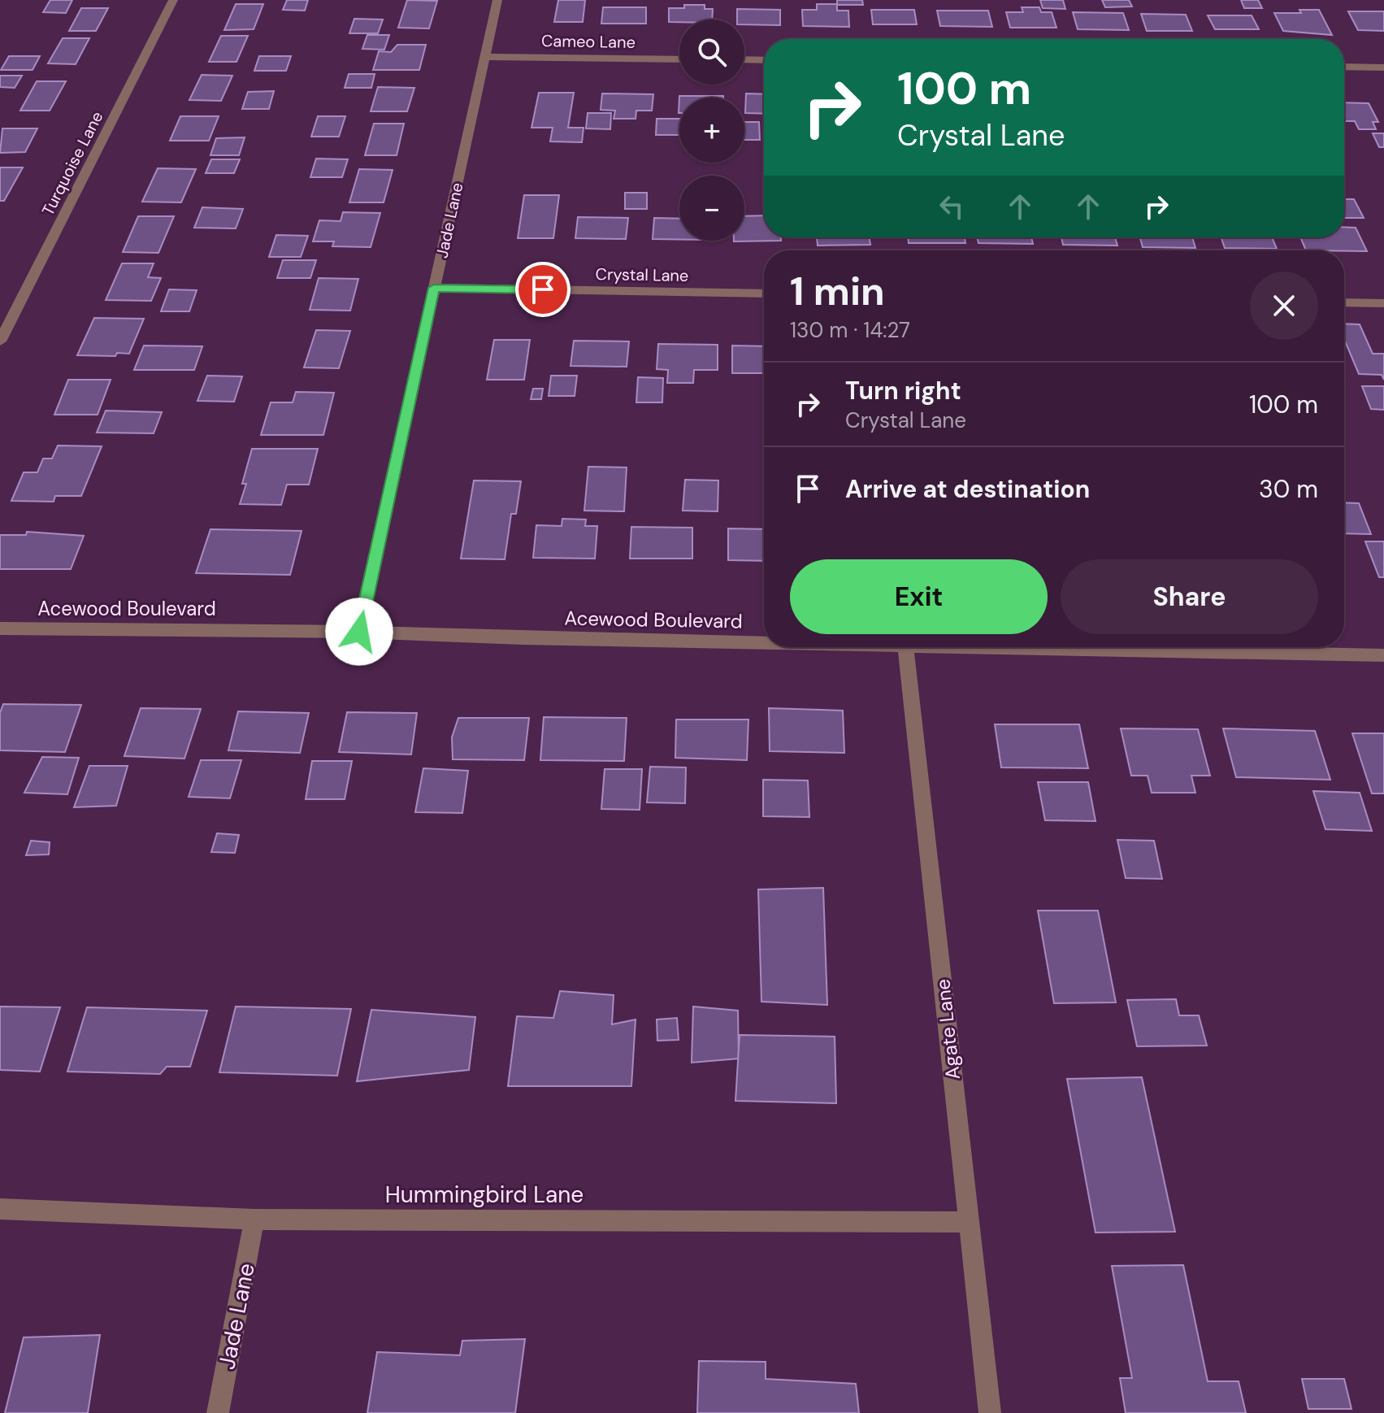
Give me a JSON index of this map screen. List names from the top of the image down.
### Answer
{
  "streets": {
    "street": [
      "Cameo Lane",
      "Turquoise Lane",
      "Jade Lane",
      "Crystal Lane",
      "Acewood Boulevard",
      "Agate Lane",
      "Hummingbird Lane"
    ]
  },
  "crossings": [
    ["Cameo Lane", "Jade Lane"],
    ["Jade Lane", "Crystal Lane"],
    ["Jade Lane", "Acewood Boulevard"],
    ["Jade Lane", "Hummingbird Lane"],
    ["Agate Lane", "Hummingbird Lane"]
  ],
  "page": {
    "map_buttons": ["+", "−"],
    "turn": ["100 m", "Crystal Lane"],
    "heading": ["1 min", "130 m · 14:27"],
    "list": [
      {
        "name": "Turn right",
        "note": "Crystal Lane",
        "value": "100 m"
      },
      {
        "name": "Arrive at destination",
        "value": "30 m"
      }
    ],
    "buttons": ["Exit", "Share"]
  }
}
